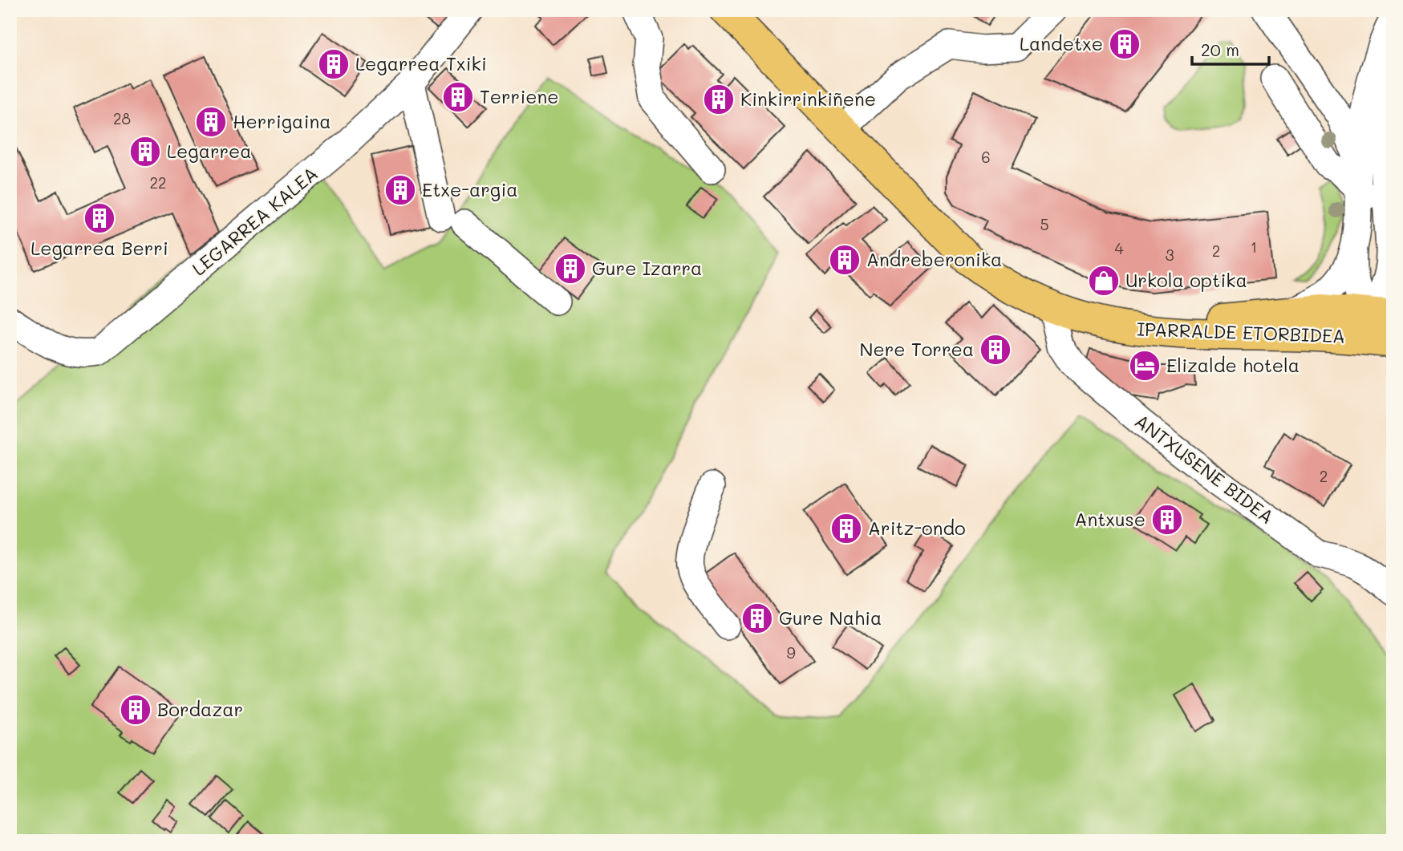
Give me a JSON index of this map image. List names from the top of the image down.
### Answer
{
  "streets": {
    "main road": ["IPARRALDE ETORBIDEA"],
    "street": ["LEGARREA KALEA", "ANTXUSENE BIDEA"]
  },
  "crossings": [
    ["IPARRALDE ETORBIDEA", "ANTXUSENE BIDEA"]
  ],
  "places": {
    "building": [
      "Landetxe",
      "Legarrea Txiki",
      "Terriene",
      "Kinkirrinkiñene",
      "Herrigaina",
      "Legarrea",
      "Etxe-argia",
      "Legarrea Berri",
      "Andreberonika",
      "Gure Izarra",
      "Nere Torrea",
      "Antxuse",
      "Aritz-ondo",
      "Gure Nahia",
      "Bordazar"
    ],
    "shop": ["Urkola optika"],
    "hotel": ["Elizalde hotela"]
  },
  "house_numbers": [
    "28",
    "6",
    "22",
    "5",
    "1",
    "4",
    "2",
    "3",
    "2",
    "9"
  ],
  "scale_bar": "20 m"
}
